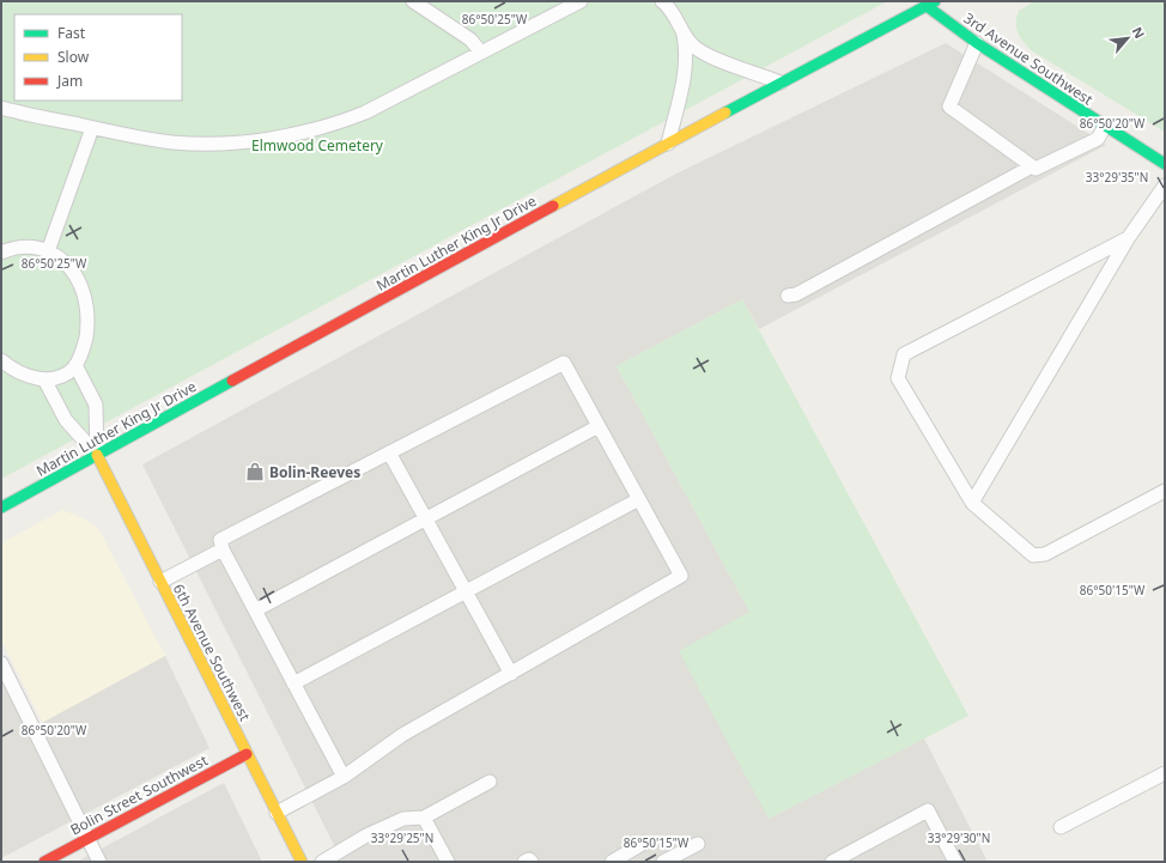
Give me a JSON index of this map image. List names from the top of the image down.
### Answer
{
  "streets": {
    "main road": [
      "3rd Avenue Southwest",
      "Martin Luther King Jr Drive",
      "6th Avenue Southwest",
      "Bolin Street Southwest"
    ]
  },
  "crossings": [
    ["3rd Avenue Southwest", "Martin Luther King Jr Drive"],
    ["Martin Luther King Jr Drive", "6th Avenue Southwest"],
    ["6th Avenue Southwest", "Bolin Street Southwest"]
  ],
  "parks": ["Elmwood Cemetery"],
  "places": {
    "shop": ["Bolin-Reeves"]
  },
  "legend": ["Fast", "Slow", "Jam"],
  "north": "top right",
  "coordinates": [
    "86°50'25\"W",
    "86°50'20\"W",
    "33°29'35\"N",
    "86°50'15\"W",
    "33°29'25\"N",
    "33°29'30\"N"
  ]
}
